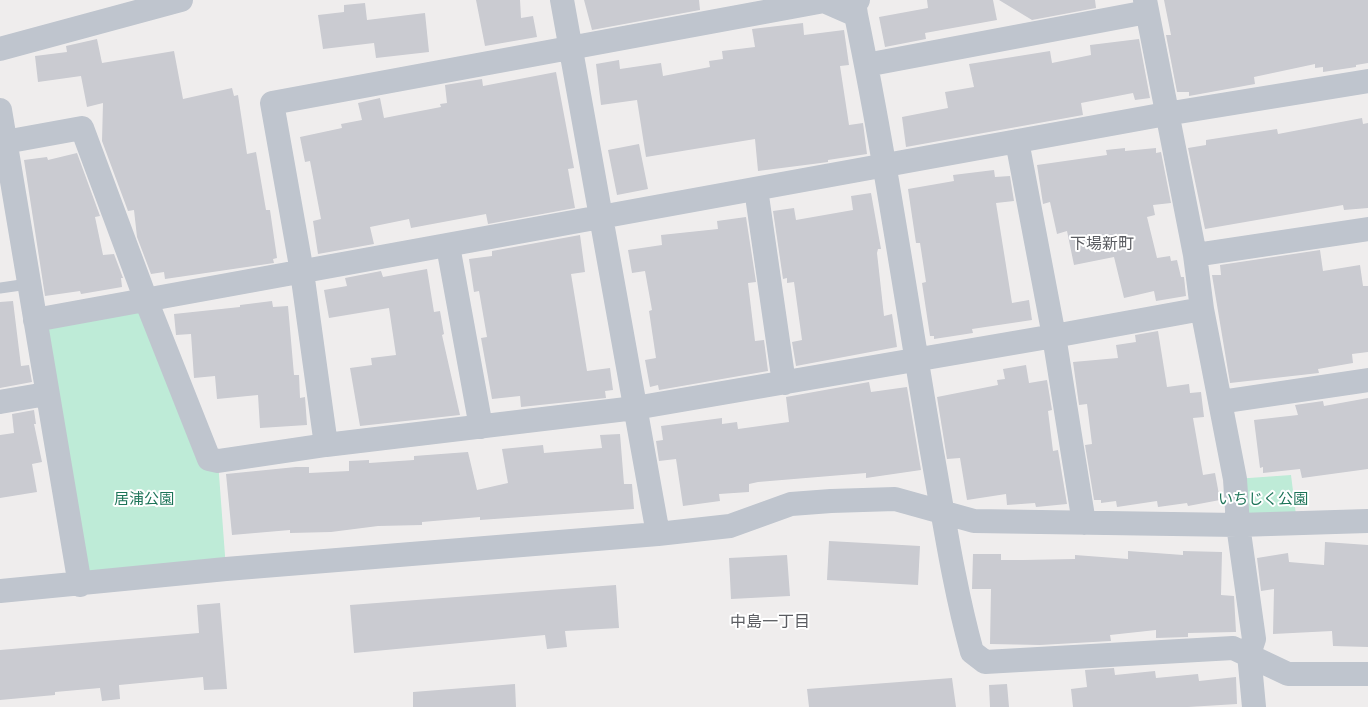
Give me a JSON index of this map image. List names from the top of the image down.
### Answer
{
  "districts": ["下場新町", "中島一丁目"],
  "parks": ["居浦公園", "いちじく公園"]
}
